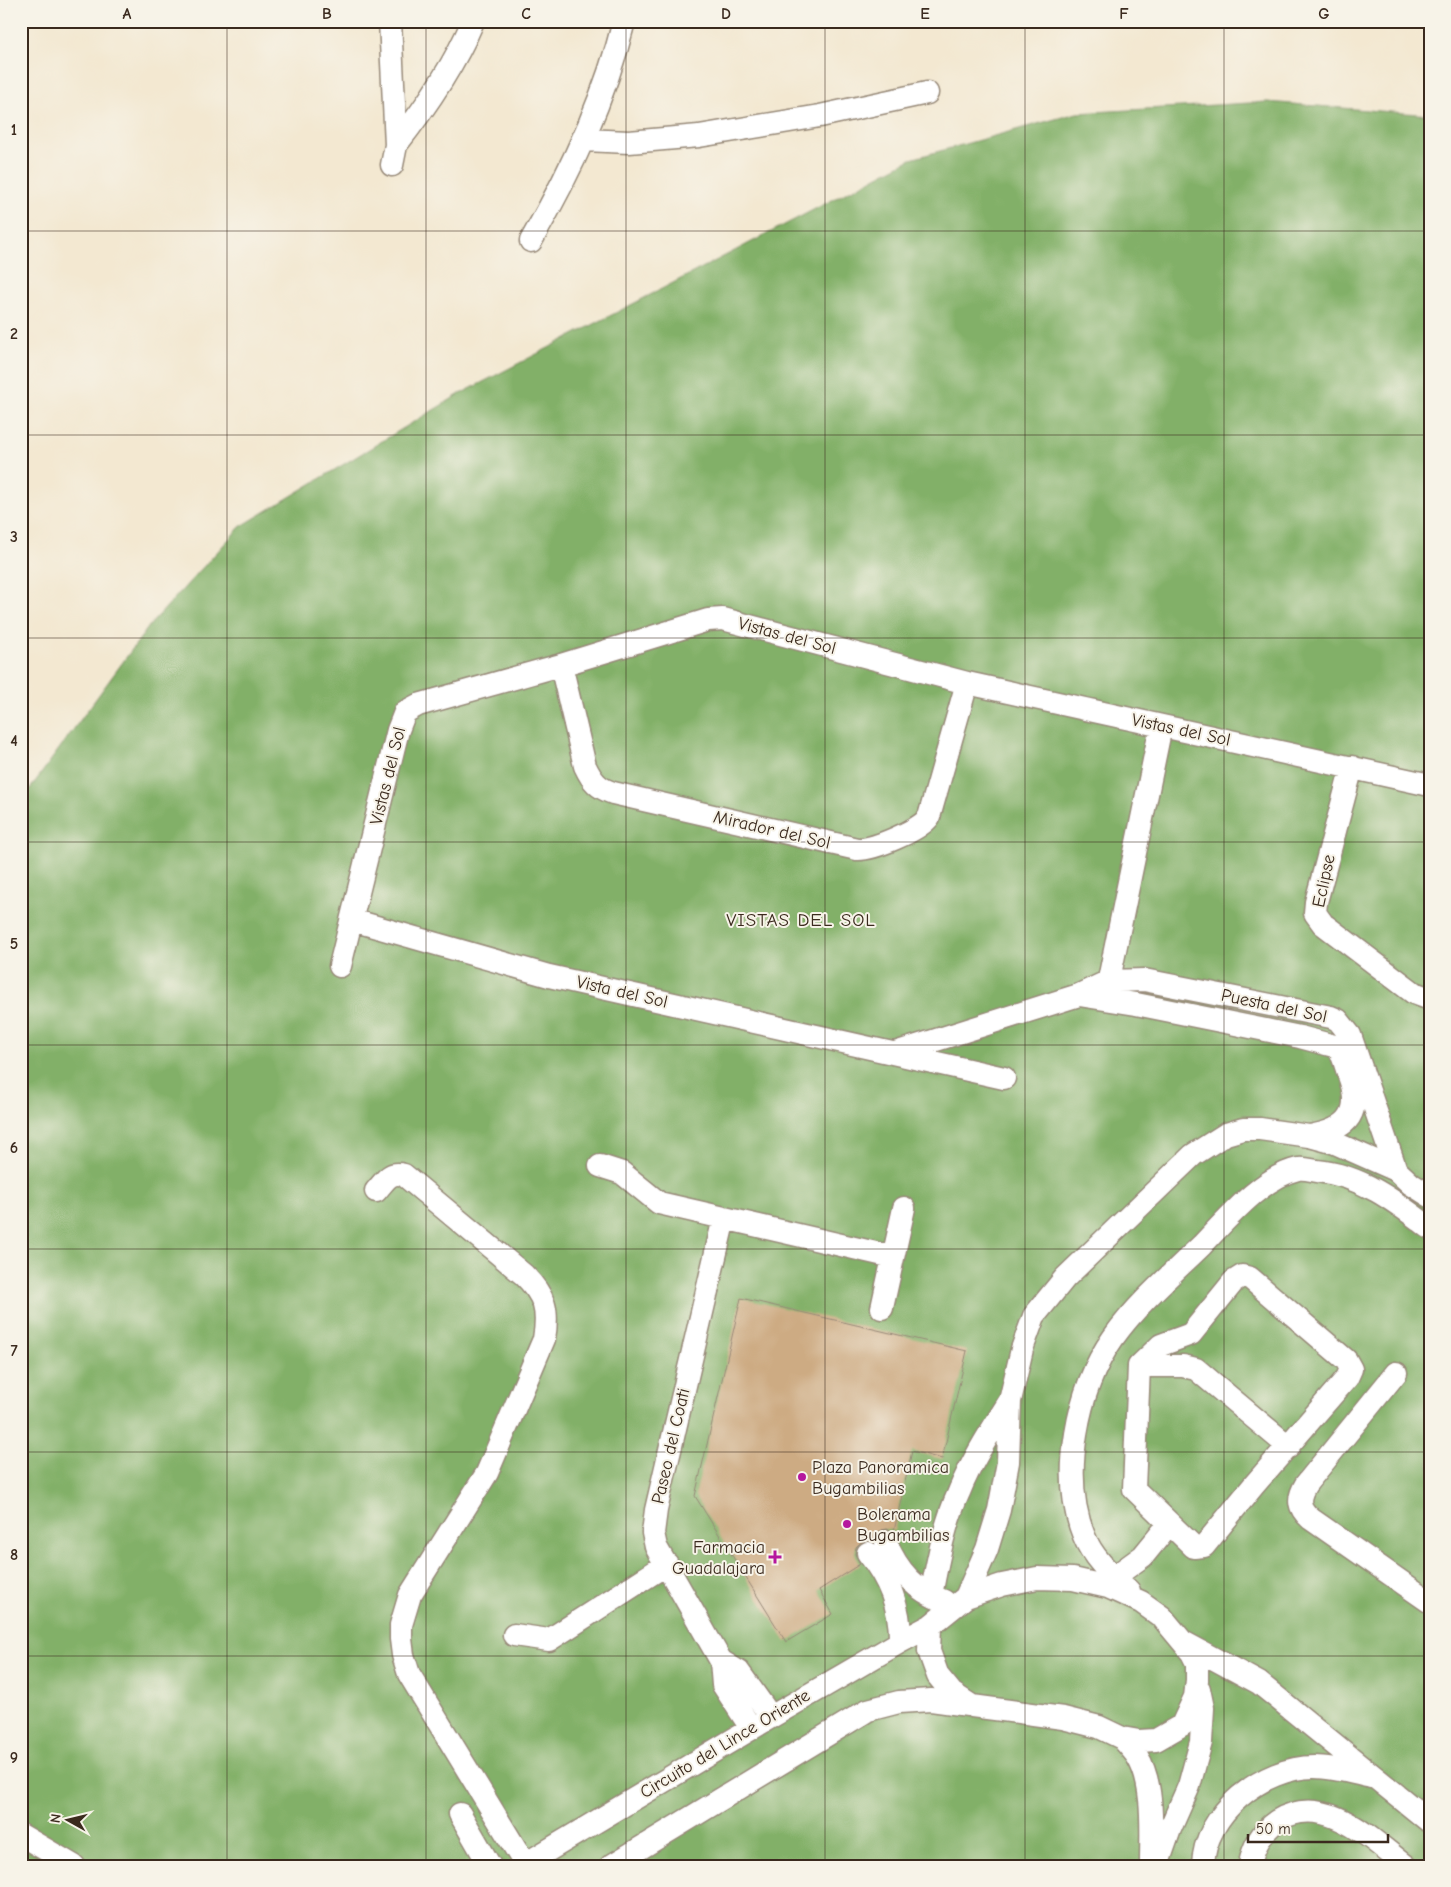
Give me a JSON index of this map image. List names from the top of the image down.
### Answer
{
  "streets": {
    "street": [
      "Vistas del Sol",
      "Mirador del Sol",
      "Eclipse",
      "Vista del Sol",
      "Puesta del Sol",
      "Paseo del Coati",
      "Circuito del Lince Oriente"
    ]
  },
  "crossings": [
    ["Vistas del Sol", "Mirador del Sol"],
    ["Vistas del Sol", "Eclipse"],
    ["Vistas del Sol", "Vista del Sol"],
    ["Vista del Sol", "Puesta del Sol"],
    ["Paseo del Coati", "Circuito del Lince Oriente"]
  ],
  "districts": ["VISTAS DEL SOL"],
  "places": {
    "other": ["Plaza Panoramica Bugambilias", "Bolerama Bugambilias"],
    "health": ["Farmacia Guadalajara"]
  },
  "scale_bar": "50 m",
  "north": "left",
  "grid": {
    "columns": [
      "A",
      "B",
      "C",
      "D",
      "E",
      "F",
      "G"
    ],
    "rows": [
      "1",
      "2",
      "3",
      "4",
      "5",
      "6",
      "7",
      "8",
      "9"
    ]
  }
}
